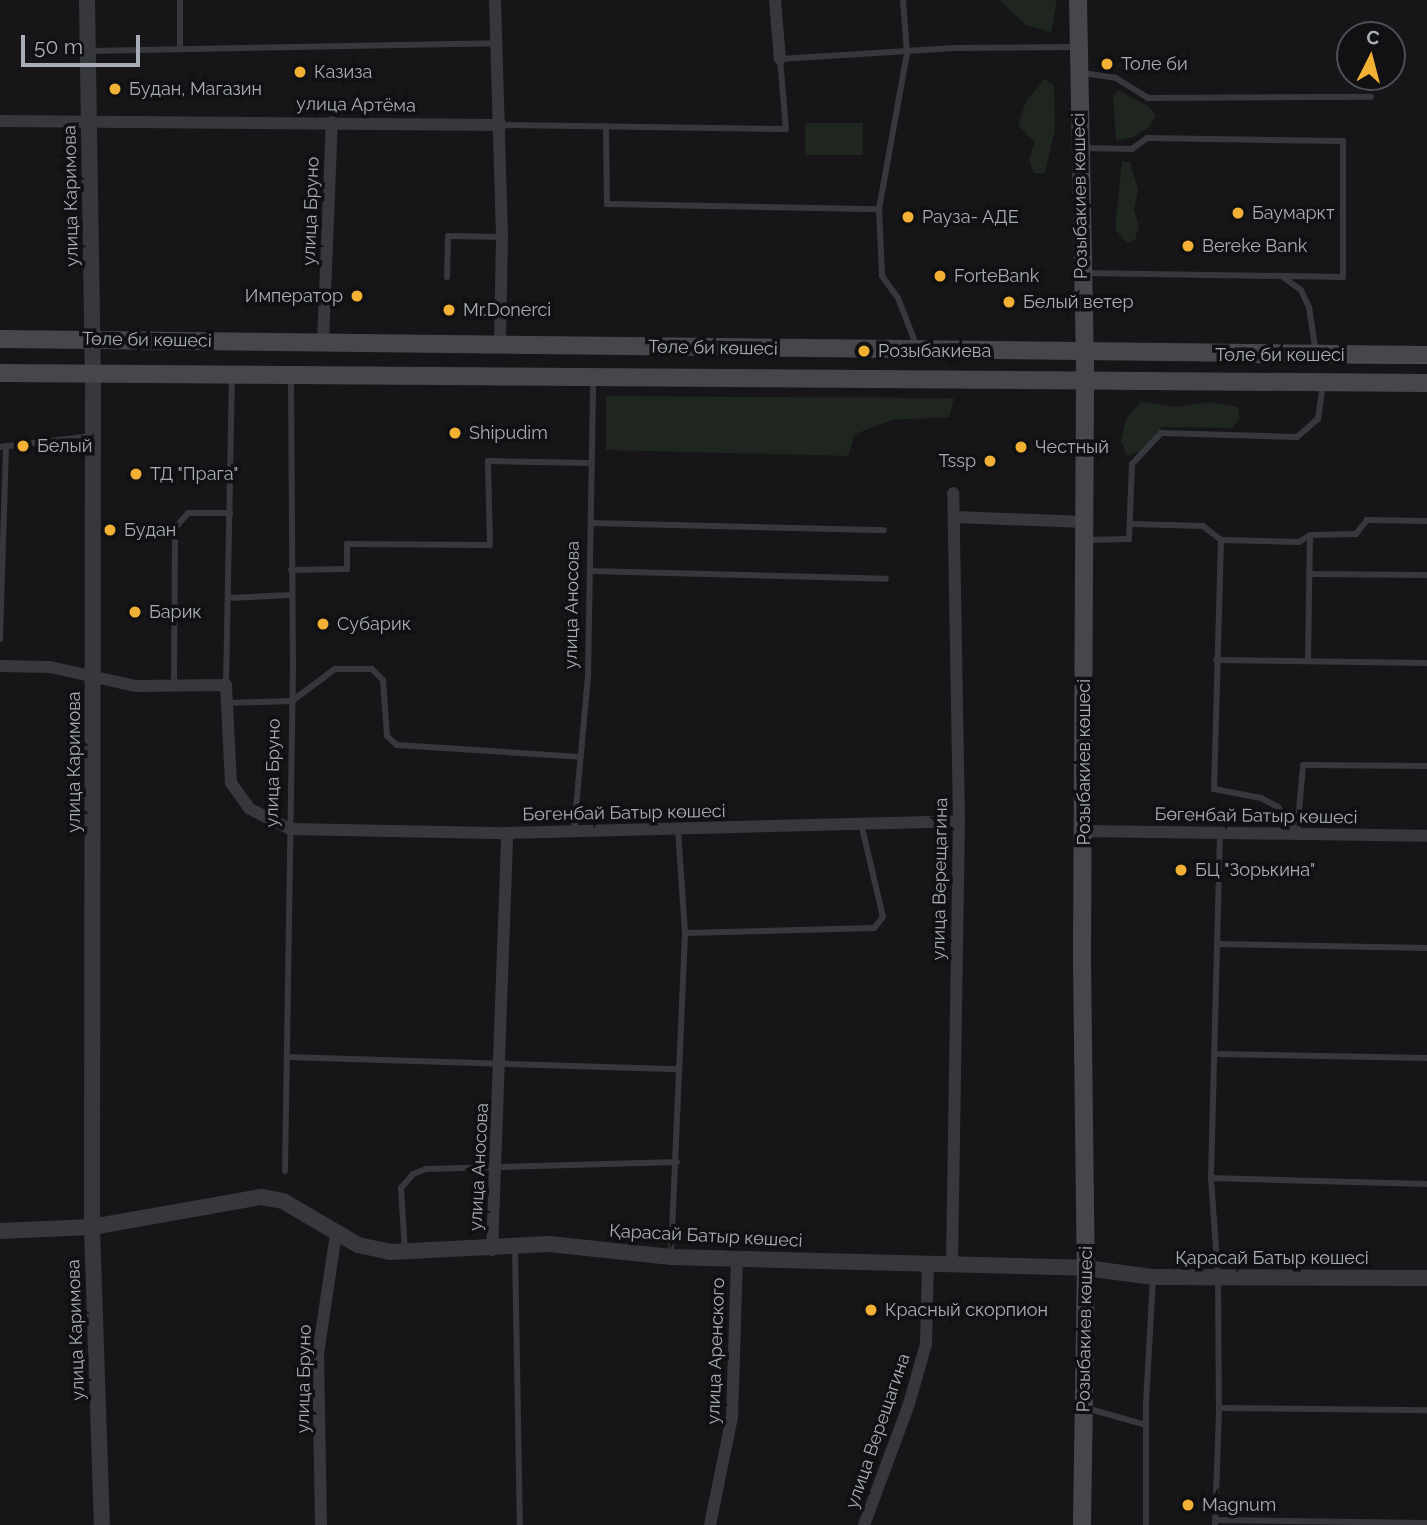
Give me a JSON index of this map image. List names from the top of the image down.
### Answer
{
  "streets": {
    "main road": ["Розыбакиев көшесі", "Төле би көшесі"],
    "street": [
      "улица Артёма",
      "улица Каримова",
      "улица Бруно",
      "улица Аносова",
      "Бөгенбай Батыр көшесі",
      "улица Верещагина",
      "Қарасай Батыр көшесі",
      "улица Аренского"
    ]
  },
  "crossings": [
    ["улица Артёма", "улица Каримова"],
    ["улица Артёма", "улица Бруно"],
    ["улица Каримова", "Төле би көшесі"],
    ["улица Каримова", "Қарасай Батыр көшесі"],
    ["Розыбакиев көшесі", "Төле би көшесі"],
    ["Розыбакиев көшесі", "Бөгенбай Батыр көшесі"],
    ["Розыбакиев көшесі", "Қарасай Батыр көшесі"],
    ["улица Бруно", "Төле би көшесі"],
    ["улица Бруно", "Бөгенбай Батыр көшесі"],
    ["улица Бруно", "Қарасай Батыр көшесі"],
    ["Төле би көшесі", "улица Аносова"],
    ["улица Аносова", "Бөгенбай Батыр көшесі"],
    ["улица Аносова", "Қарасай Батыр көшесі"],
    ["Бөгенбай Батыр көшесі", "улица Верещагина"],
    ["улица Верещагина", "Қарасай Батыр көшесі"],
    ["Қарасай Батыр көшесі", "улица Аренского"]
  ],
  "places": [
    "Толе би",
    "Казиза",
    "Будан, Магазин",
    "Баумаркт",
    "Рауза- АДЕ",
    "Bereke Bank",
    "ForteBank",
    "Император",
    "Белый ветер",
    "Mr.Donerci",
    "Розыбакиева",
    "Shipudim",
    "Белый",
    "Честный",
    "Tssp",
    "ТД \"Прага\"",
    "Будан",
    "Барик",
    "Субарик",
    "БЦ \"Зорькина\"",
    "Красный скорпион",
    "Magnum"
  ],
  "scale_bar": "50 m",
  "north": "top"
}
